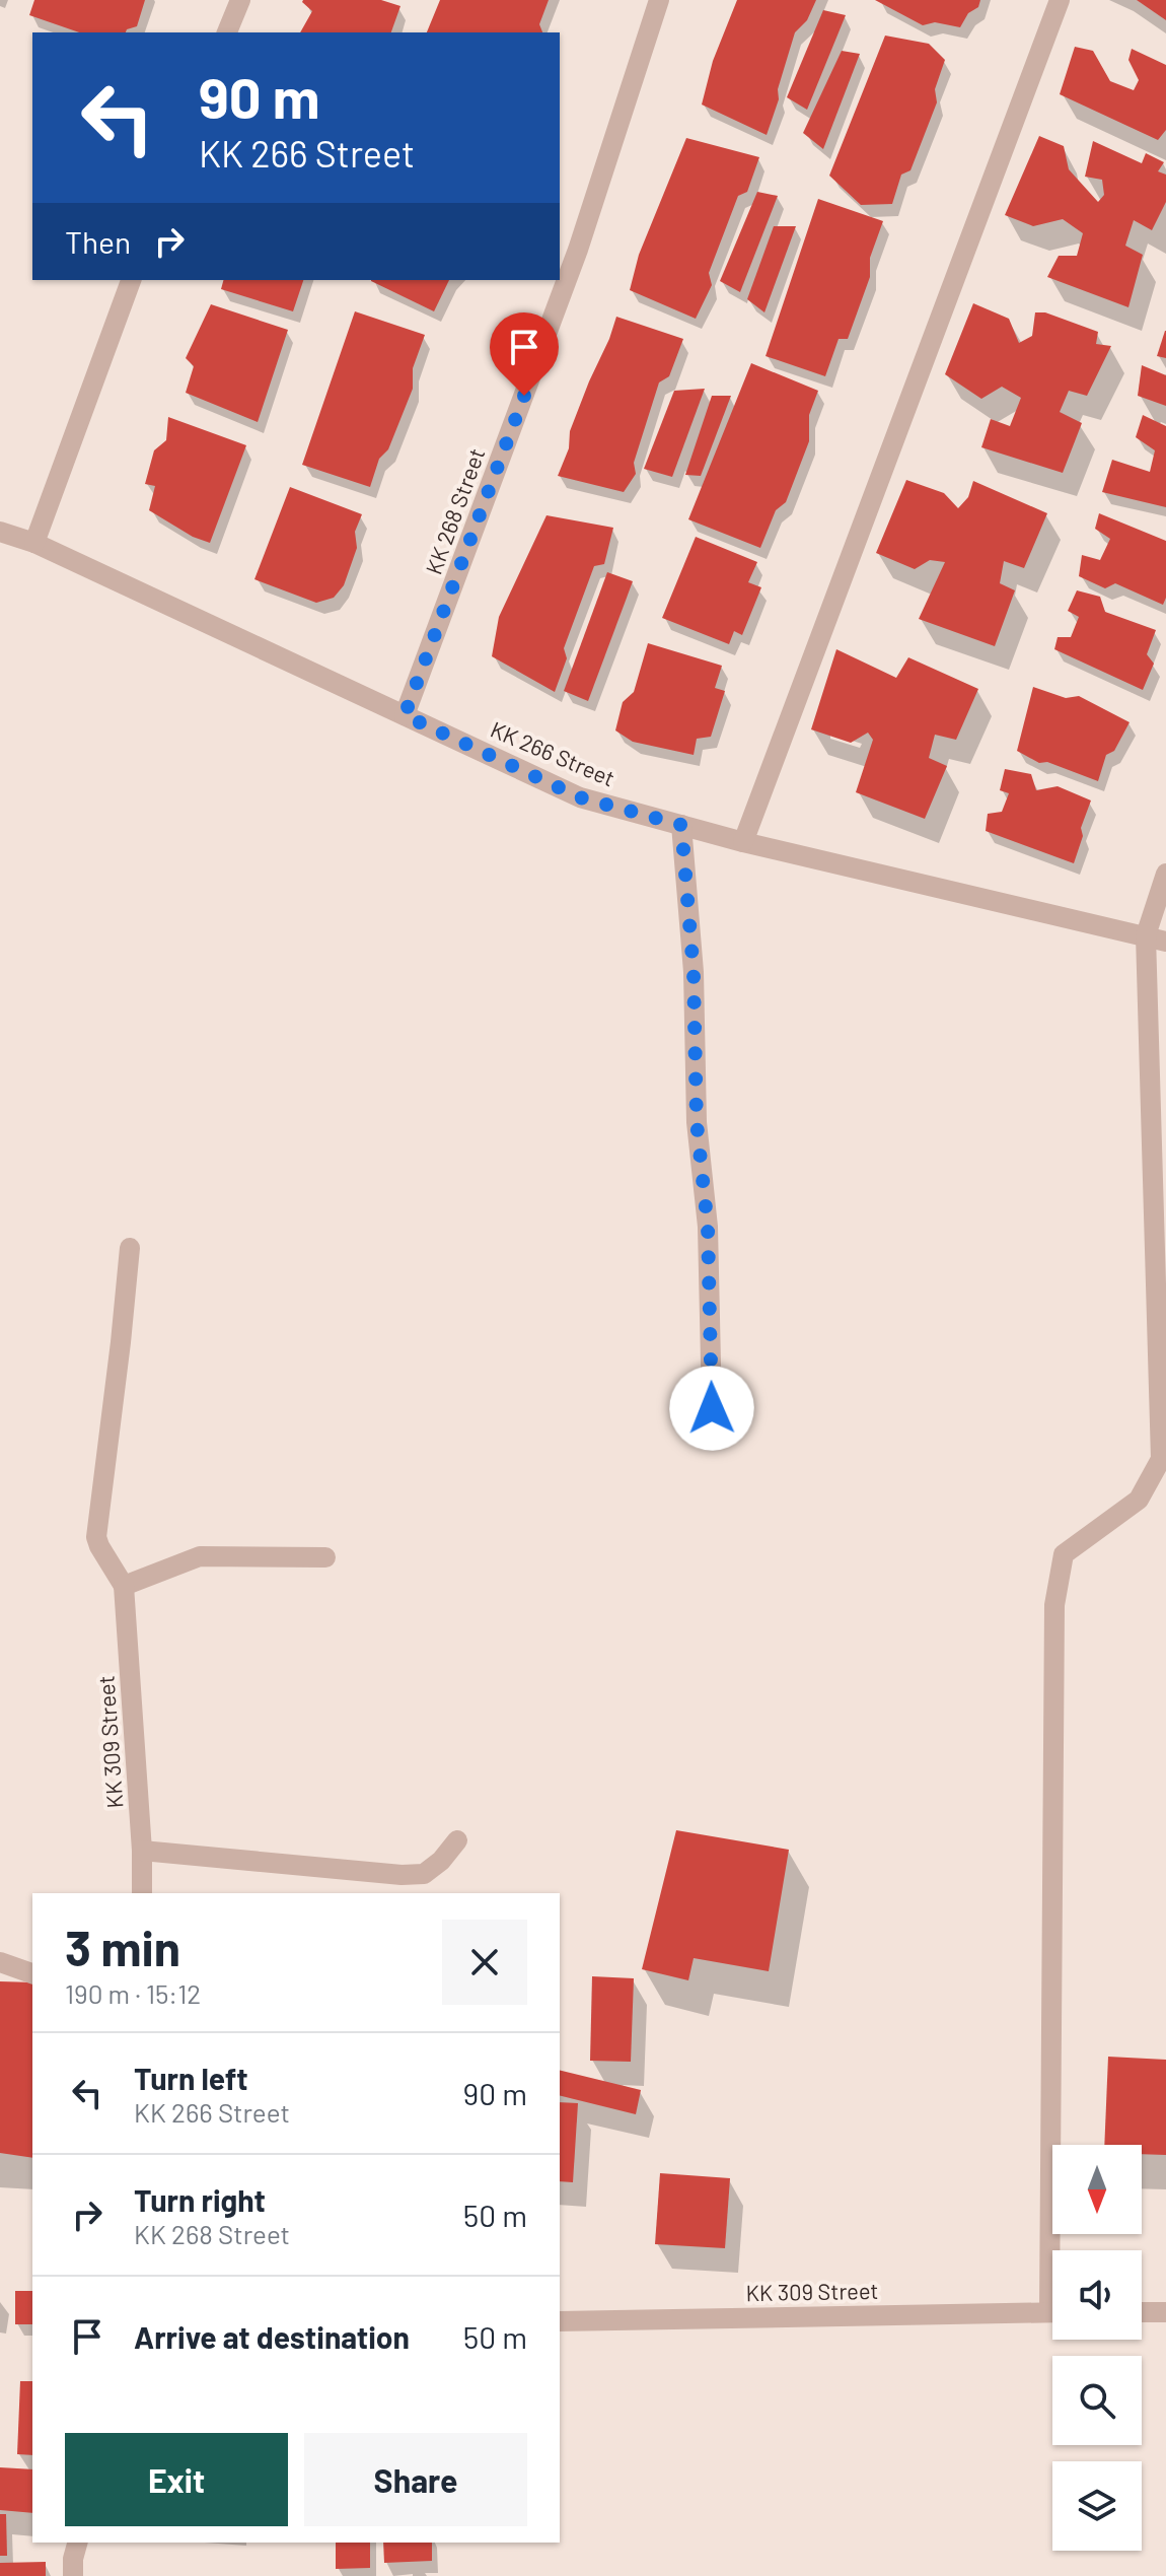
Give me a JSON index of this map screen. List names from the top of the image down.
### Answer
{
  "streets": {
    "street": ["KK 268 Street", "KK 266 Street", "KK 309 Street"]
  },
  "crossings": [
    ["KK 268 Street", "KK 266 Street"]
  ],
  "north": "bottom",
  "page": {
    "turn": ["90 m", "KK 266 Street"],
    "then": "Then",
    "heading": ["3 min", "190 m · 15:12"],
    "list": [
      {
        "name": "Turn left",
        "note": "KK 266 Street",
        "value": "90 m"
      },
      {
        "name": "Turn right",
        "note": "KK 268 Street",
        "value": "50 m"
      },
      {
        "name": "Arrive at destination",
        "value": "50 m"
      }
    ],
    "buttons": ["Exit", "Share"]
  }
}
